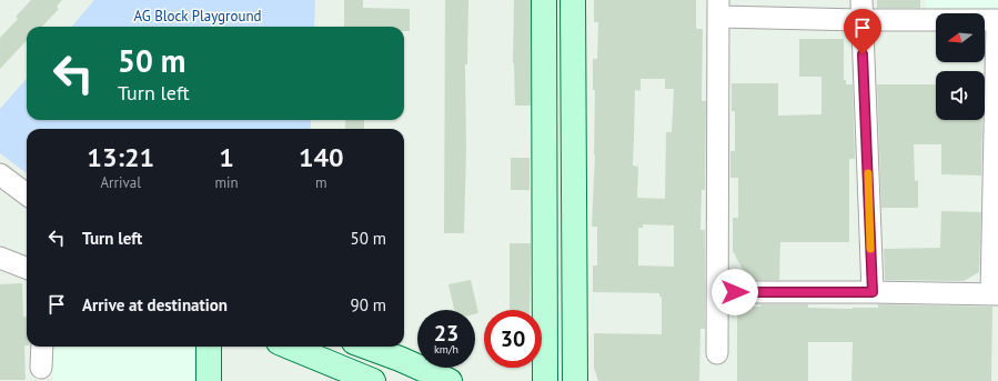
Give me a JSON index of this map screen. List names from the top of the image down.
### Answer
{
  "parks": ["AG Block Playground"],
  "north": "left",
  "page": {
    "turn": ["50 m", "Turn left"],
    "eta": [
      "13:21",
      "Arrival",
      "1",
      "min",
      "140",
      "m"
    ],
    "list": [
      {
        "name": "Turn left",
        "value": "50 m"
      },
      {
        "name": "Arrive at destination",
        "value": "90 m"
      }
    ],
    "speed": "23 km/h",
    "limit": "30"
  }
}
